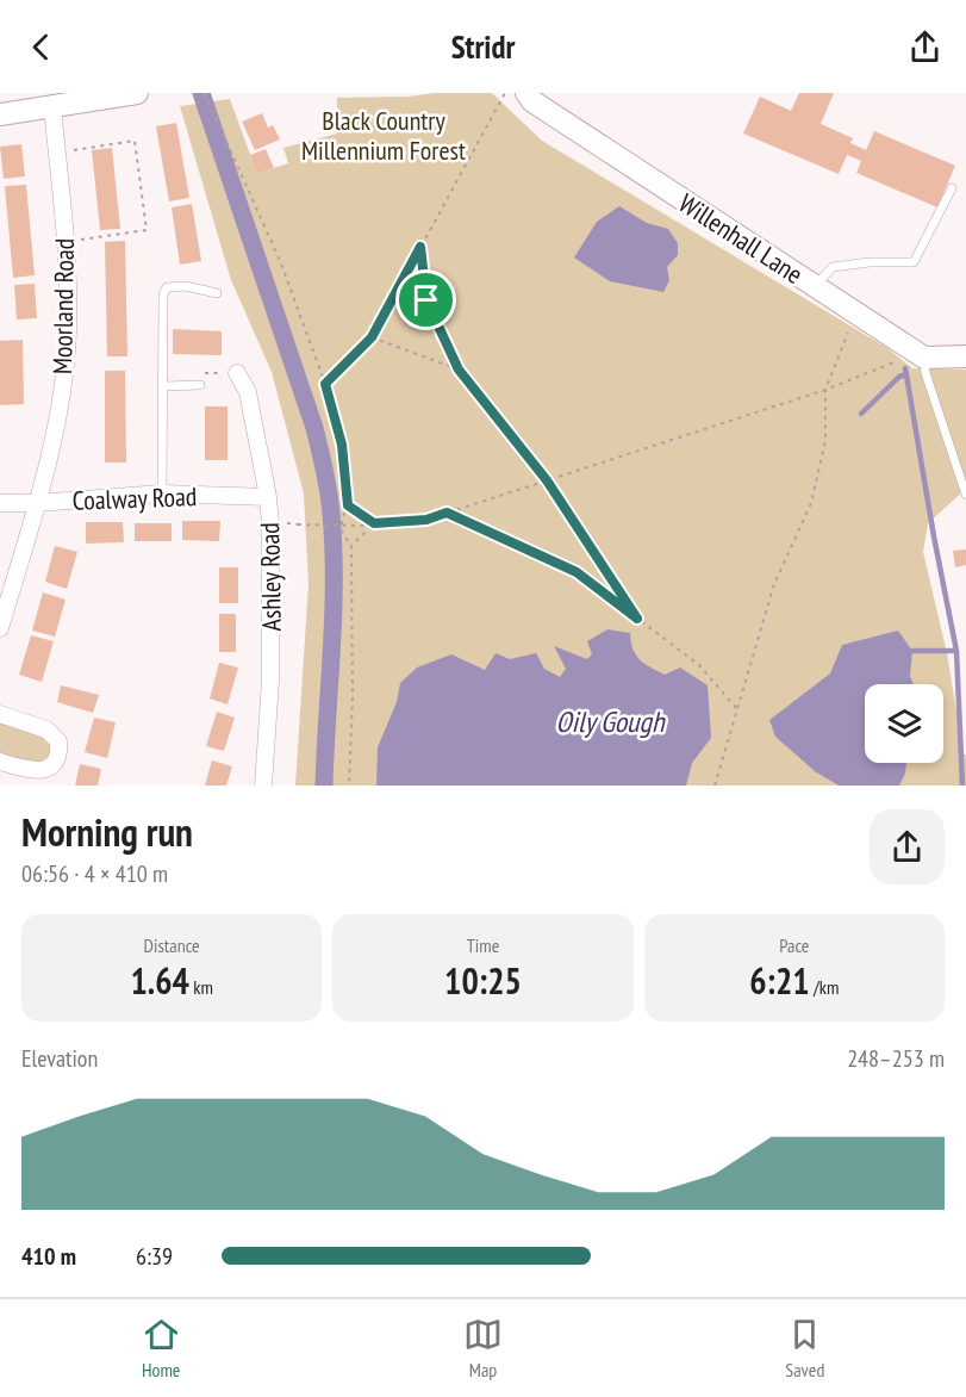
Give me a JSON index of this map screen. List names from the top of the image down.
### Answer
{
  "streets": {
    "street": [
      "Willenhall Lane",
      "Moorland Road",
      "Coalway Road",
      "Ashley Road"
    ]
  },
  "crossings": [
    ["Moorland Road", "Coalway Road"],
    ["Coalway Road", "Ashley Road"]
  ],
  "water": ["Oily Gough"],
  "parks": ["Black Country Millennium Forest"],
  "page": {
    "header": "Stridr",
    "heading": ["Morning run", "06:56 · 4 × 410 m"],
    "stats": [
      ["Distance", "1.64 km"],
      ["Time", "10:25"],
      ["Pace", "6:21 /km"]
    ],
    "chart": ["Elevation", "248–253 m"],
    "list": [
      {
        "name": "410 m",
        "note": "6:39"
      }
    ],
    "tabs": ["Home", "Map", "Saved"]
  }
}
